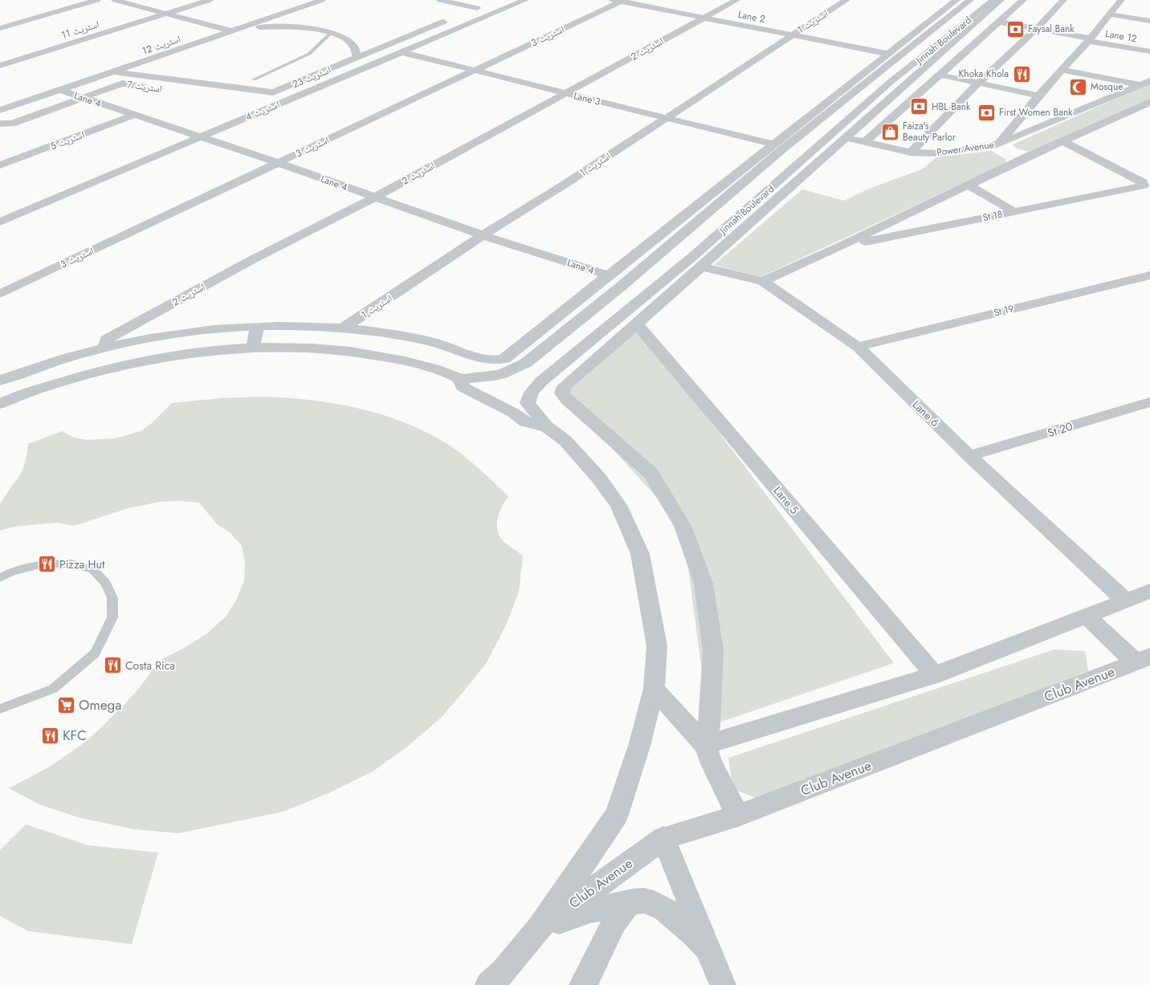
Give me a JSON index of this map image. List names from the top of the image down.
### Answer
{
  "streets": {
    "street": [
      "Lane 2",
      "اسٹریٹ 1",
      "اسٹریٹ 11",
      "اسٹریٹ 3",
      "Lane 12",
      "Jinnah Boulevard",
      "اسٹریٹ 12",
      "اسٹریٹ 2",
      "اسٹریٹ 23",
      "اسٹریٹ 7",
      "Lane 3",
      "Lane 4",
      "اسٹریٹ 4",
      "اسٹریٹ 5",
      "Power Avenue",
      "St 18",
      "St 19",
      "Lane 6",
      "St 20",
      "Lane 5",
      "Club Avenue"
    ]
  },
  "crossings": [
    ["Lane 2", "اسٹریٹ 1"],
    ["Lane 2", "اسٹریٹ 3"],
    ["Lane 2", "اسٹریٹ 2"],
    ["اسٹریٹ 1", "Lane 3"],
    ["اسٹریٹ 1", "Lane 4"],
    ["اسٹریٹ 3", "Lane 3"],
    ["اسٹریٹ 3", "Lane 4"],
    ["اسٹریٹ 12", "اسٹریٹ 23"],
    ["اسٹریٹ 12", "Lane 4"],
    ["اسٹریٹ 2", "Lane 3"],
    ["اسٹریٹ 2", "Lane 4"],
    ["اسٹریٹ 7", "Lane 4"],
    ["Lane 3", "اسٹریٹ 4"],
    ["Lane 4", "اسٹریٹ 4"],
    ["Lane 4", "اسٹریٹ 5"],
    ["St 19", "Lane 6"],
    ["Lane 6", "St 20"]
  ],
  "places": {
    "bank": ["Faysal Bank", "HBL Bank", "First Women Bank"],
    "restaurant": [
      "Khoka Khola",
      "Pizza Hut",
      "Costa Rica",
      "KFC"
    ],
    "mosque": ["Mosque"],
    "shop": ["Faiza's Beauty Parlor"],
    "supermarket": ["Omega"]
  }
}
